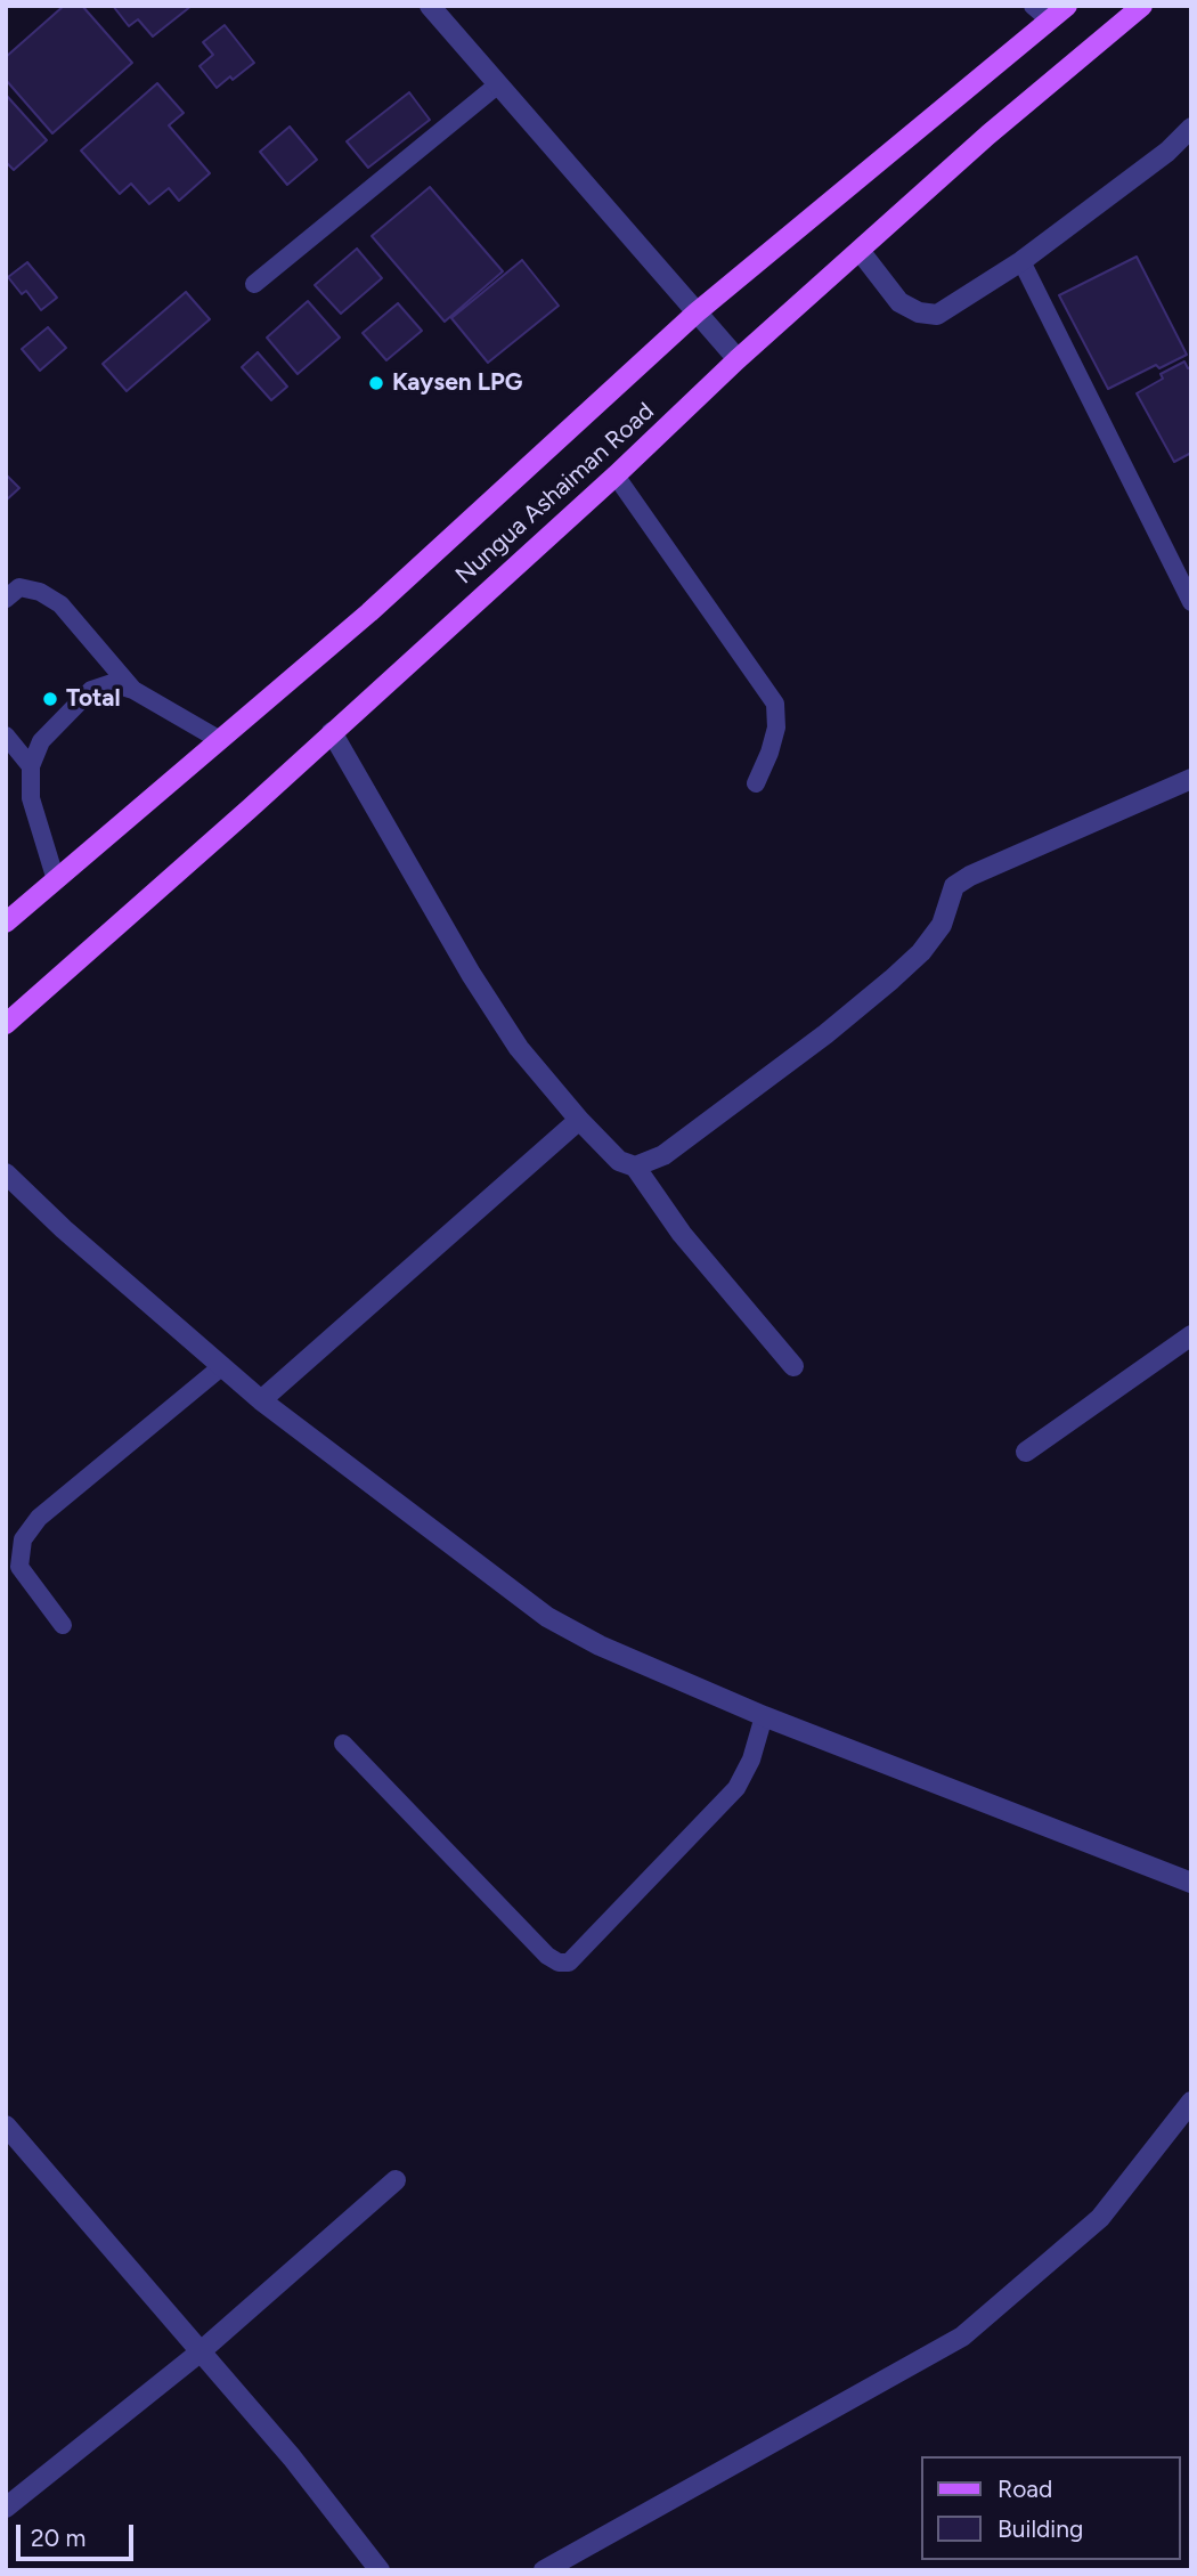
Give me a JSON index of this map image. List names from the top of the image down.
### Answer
{
  "streets": {
    "main road": ["Nungua Ashaiman Road"]
  },
  "places": ["Kaysen LPG", "Total"],
  "legend": ["Road", "Building"],
  "scale_bar": "20 m"
}
